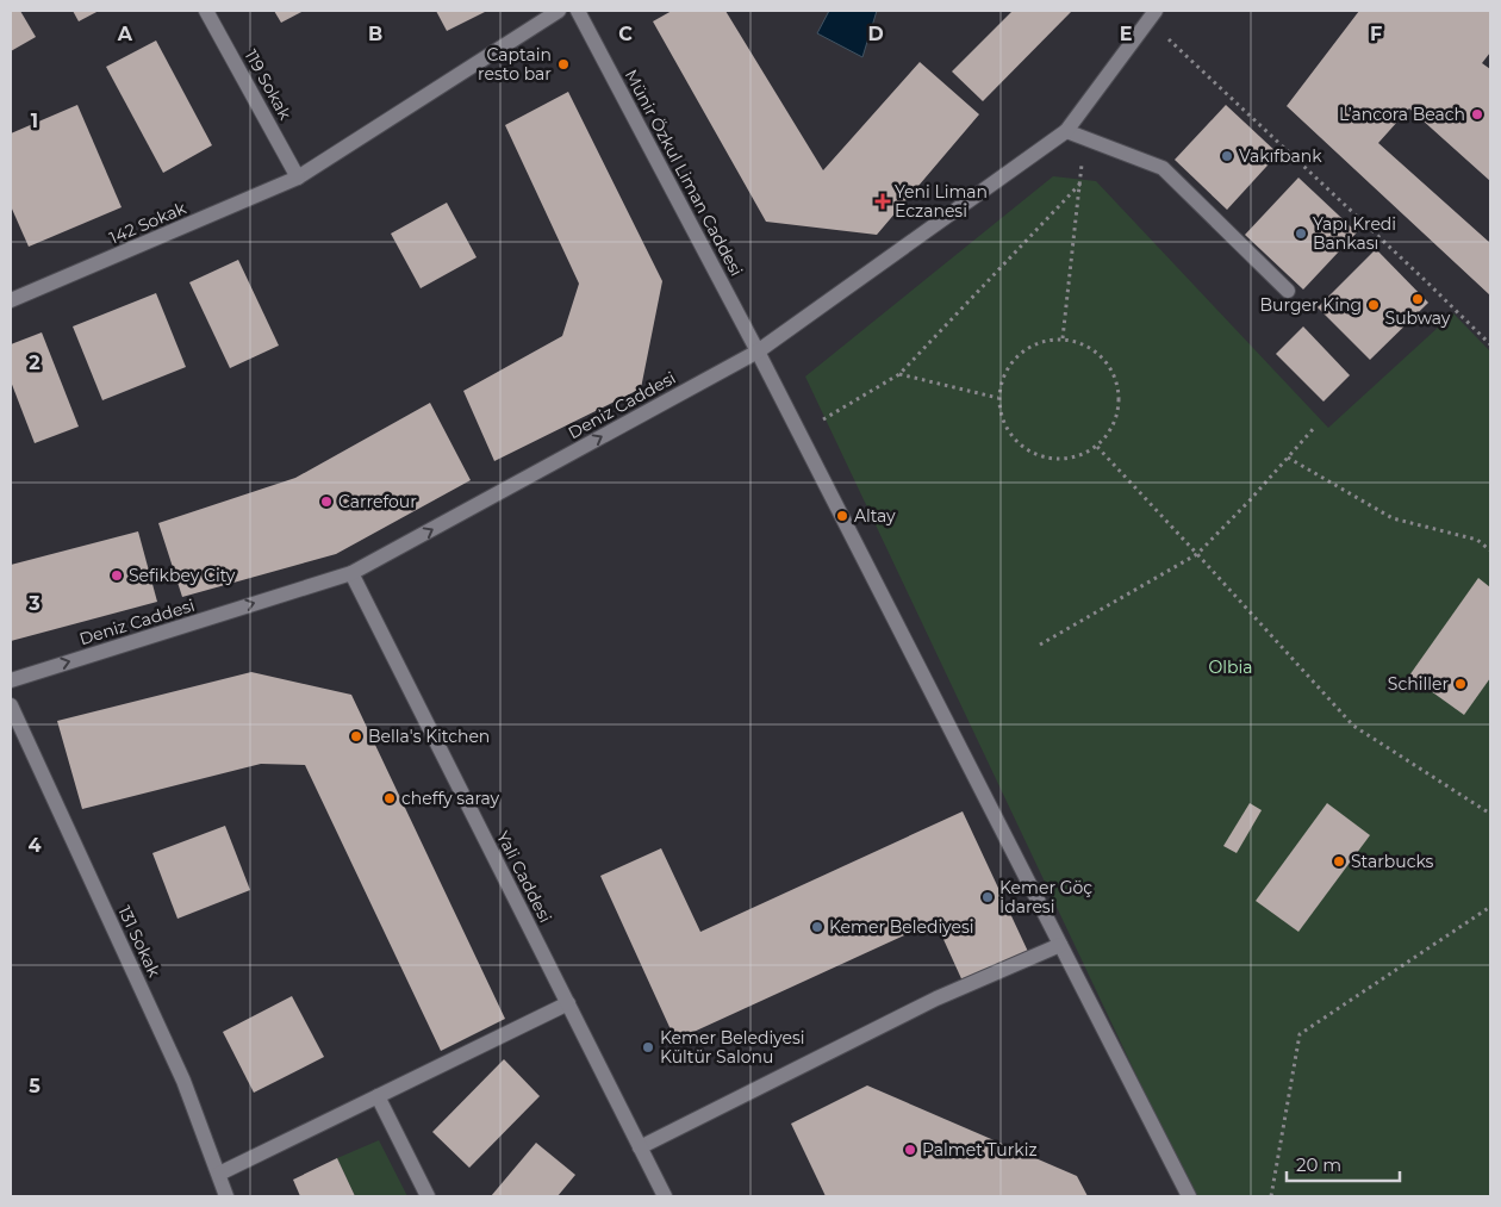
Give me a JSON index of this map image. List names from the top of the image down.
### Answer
{
  "streets": {
    "street": [
      "119 Sokak",
      "Münir Özkul Liman Caddesi",
      "142 Sokak",
      "Deniz Caddesi",
      "Yali Caddesi",
      "131 Sokak"
    ]
  },
  "crossings": [
    ["119 Sokak", "142 Sokak"],
    ["Münir Özkul Liman Caddesi", "Deniz Caddesi"],
    ["Deniz Caddesi", "Yali Caddesi"]
  ],
  "one_way": ["Deniz Caddesi"],
  "parks": ["Olbia"],
  "places": {
    "other": [
      "Captain resto bar",
      "L’ancora Beach",
      "Vakıfbank",
      "Yapı Kredi Bankası",
      "Subway",
      "Burger King",
      "Carrefour",
      "Altay",
      "Sefikbey City",
      "Schiller",
      "Bella's Kitchen",
      "cheffy saray",
      "Starbucks",
      "Kemer Göç İdaresi",
      "Kemer Belediyesi",
      "Kemer Belediyesi Kültür Salonu",
      "Palmet Turkiz"
    ],
    "health": ["Yeni Liman Eczanesi"]
  },
  "scale_bar": "20 m",
  "grid": {
    "columns": [
      "A",
      "B",
      "C",
      "D",
      "E",
      "F"
    ],
    "rows": [
      "1",
      "2",
      "3",
      "4",
      "5"
    ]
  }
}
